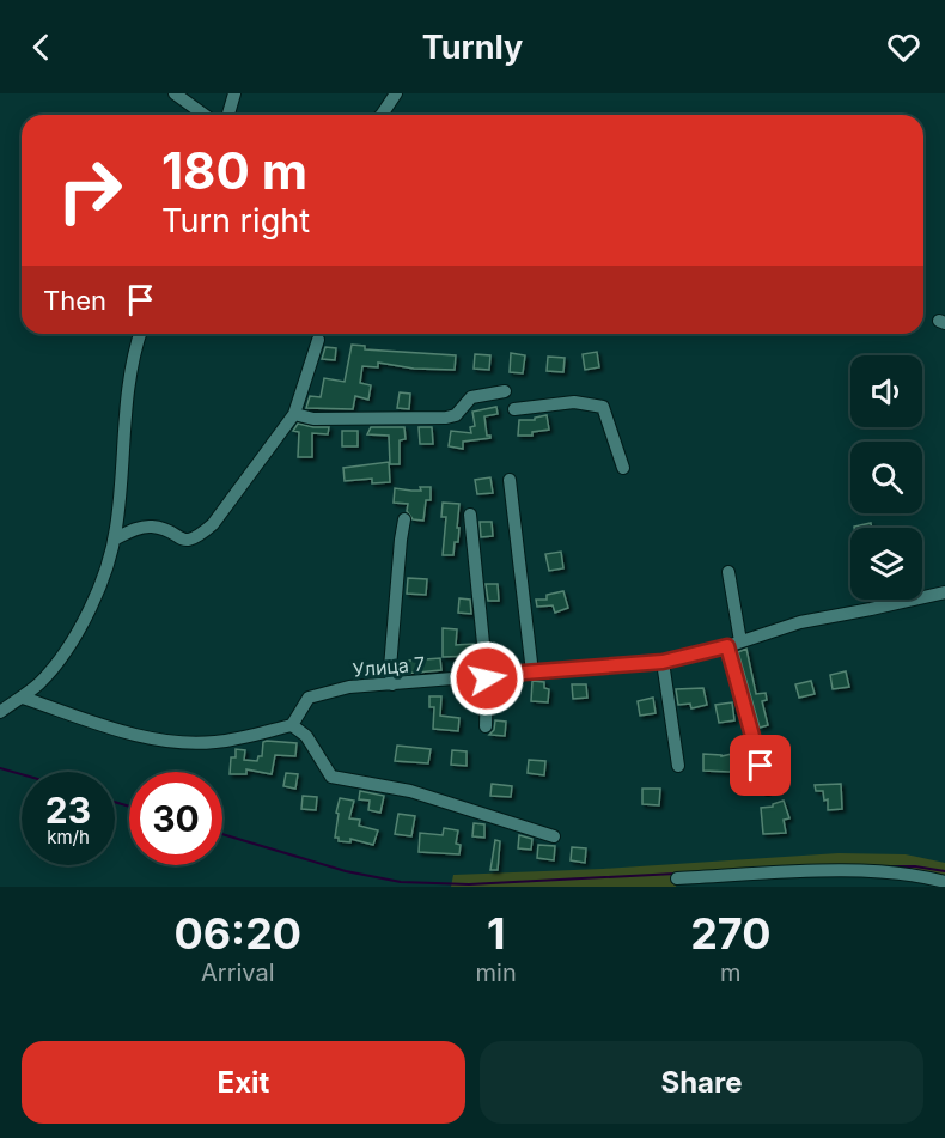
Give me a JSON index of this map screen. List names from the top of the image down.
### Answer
{
  "streets": {
    "street": ["Улица 7"]
  },
  "page": {
    "header": "Turnly",
    "turn": ["180 m", "Turn right"],
    "then": "Then",
    "speed": "23 km/h",
    "limit": "30",
    "eta": [
      "06:20",
      "Arrival",
      "1",
      "min",
      "270",
      "m"
    ],
    "buttons": ["Exit", "Share"]
  }
}
